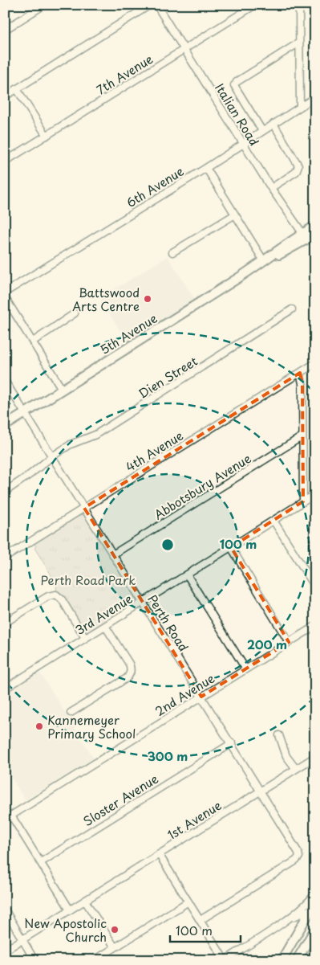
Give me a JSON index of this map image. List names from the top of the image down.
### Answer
{
  "streets": {
    "main road": ["5th Avenue"],
    "street": [
      "7th Avenue",
      "Italian Road",
      "6th Avenue",
      "Dien Street",
      "4th Avenue",
      "Abbotsbury Avenue",
      "3rd Avenue",
      "Perth Road",
      "2nd Avenue",
      "Sloster Avenue",
      "1st Avenue"
    ]
  },
  "crossings": [
    ["7th Avenue", "Italian Road"],
    ["Italian Road", "6th Avenue"],
    ["Italian Road", "5th Avenue"],
    ["5th Avenue", "Perth Road"],
    ["Dien Street", "Perth Road"],
    ["4th Avenue", "Perth Road"],
    ["Abbotsbury Avenue", "Perth Road"],
    ["3rd Avenue", "Perth Road"],
    ["Perth Road", "2nd Avenue"],
    ["Perth Road", "Sloster Avenue"],
    ["Perth Road", "1st Avenue"]
  ],
  "parks": ["Perth Road Park"],
  "places": ["Battswood Arts Centre", "Kannemeyer Primary School", "New Apostolic Church"],
  "scale_bar": "100 m",
  "rings": ["100 m", "200 m", "300 m"]
}
